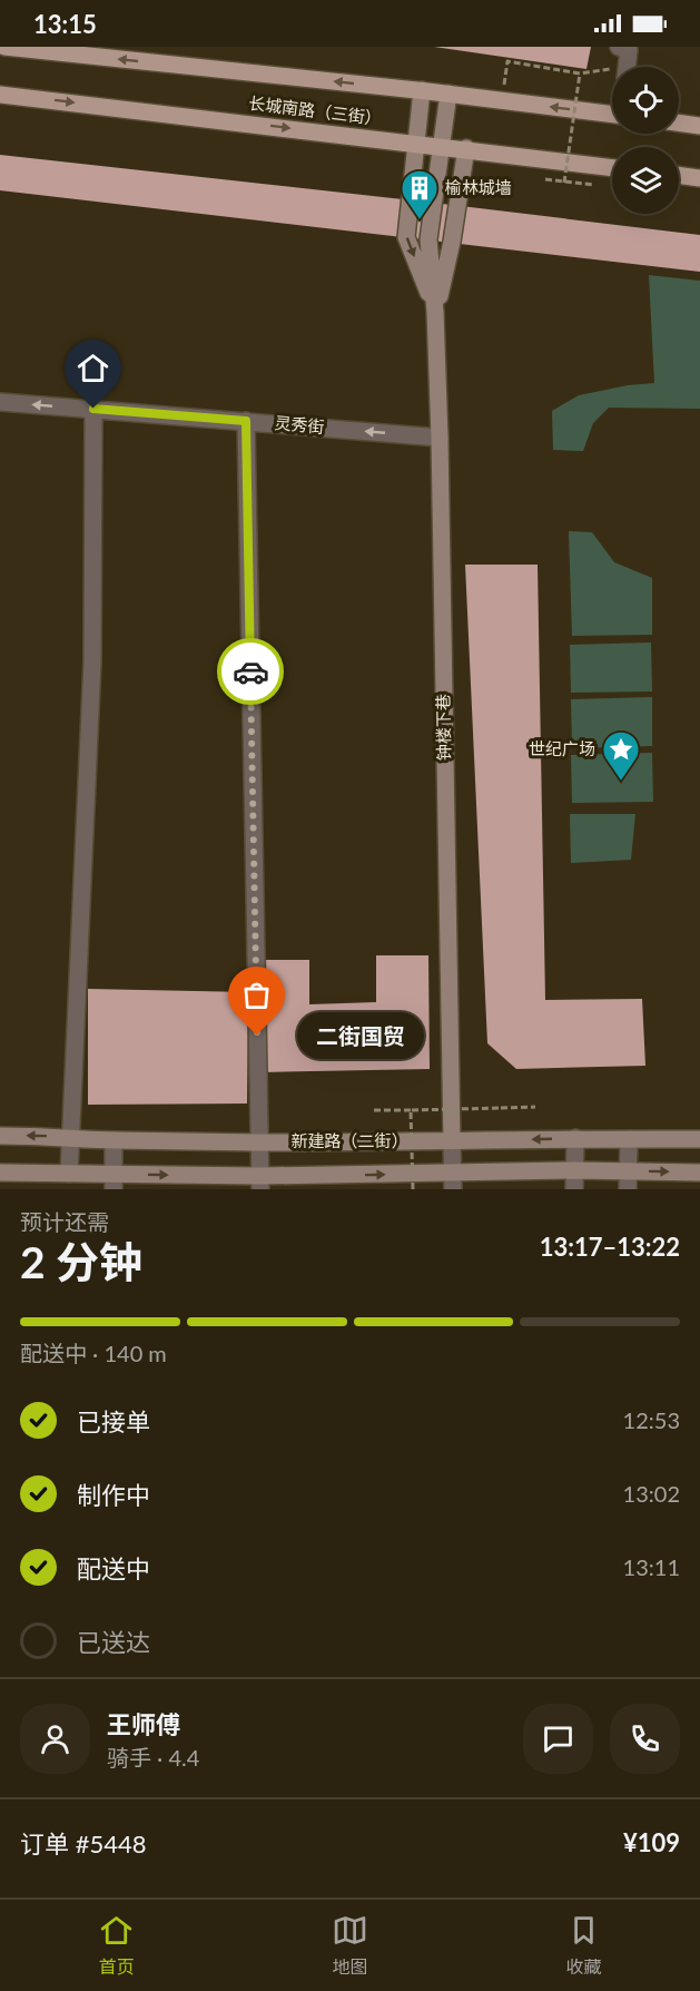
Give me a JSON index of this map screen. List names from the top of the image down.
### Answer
{
  "streets": {
    "main road": ["长城南路（三街）", "钟楼下巷", "新建路（二街）"],
    "street": ["灵秀街"]
  },
  "crossings": [
    ["灵秀街", "钟楼下巷"],
    ["钟楼下巷", "新建路（二街）"]
  ],
  "one_way": ["灵秀街"],
  "places": {
    "building": ["榆林城墙"],
    "place": ["世纪广场"],
    "other": ["二街国贸"]
  },
  "page": {
    "status": "13:15",
    "bubble": "二街国贸",
    "heading": ["2 分钟", "预计还需", "13:17–13:22"],
    "panel": [
      "王师傅",
      "骑手 · 4.4",
      "订单 #5448",
      "¥109"
    ],
    "bar": "配送中 · 140 m",
    "list": [
      ["已接单", "12:53"],
      ["制作中", "13:02"],
      ["配送中", "13:11"],
      "已送达"
    ],
    "tabs": ["首页", "地图", "收藏"]
  }
}
